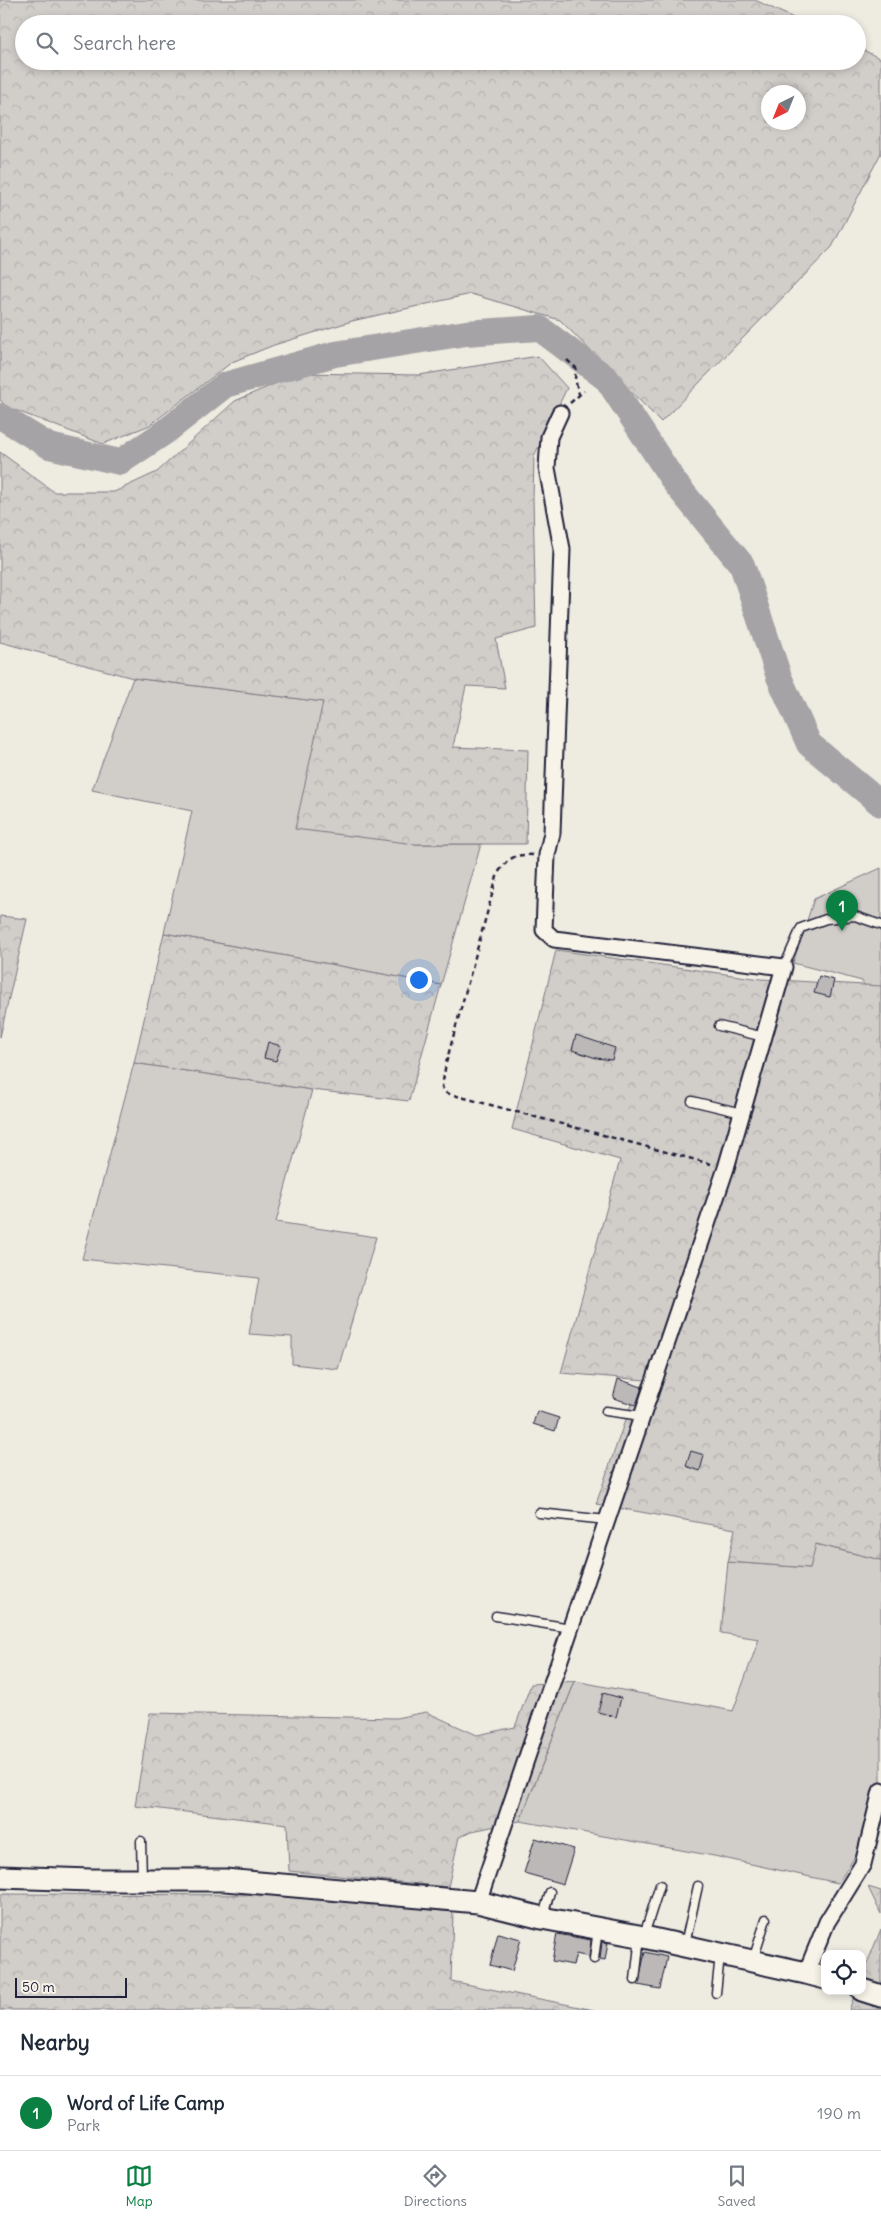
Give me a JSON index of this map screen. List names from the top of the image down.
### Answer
{
  "scale_bar": "50 m",
  "north": "bottom left",
  "page": {
    "search": "Search here",
    "pins": "1",
    "scale": "50 m",
    "heading": "Nearby",
    "list": [
      {
        "mark": "1",
        "name": "Word of Life Camp",
        "note": "Park",
        "value": "190 m"
      }
    ],
    "nav": ["Map", "Directions", "Saved"]
  }
}
